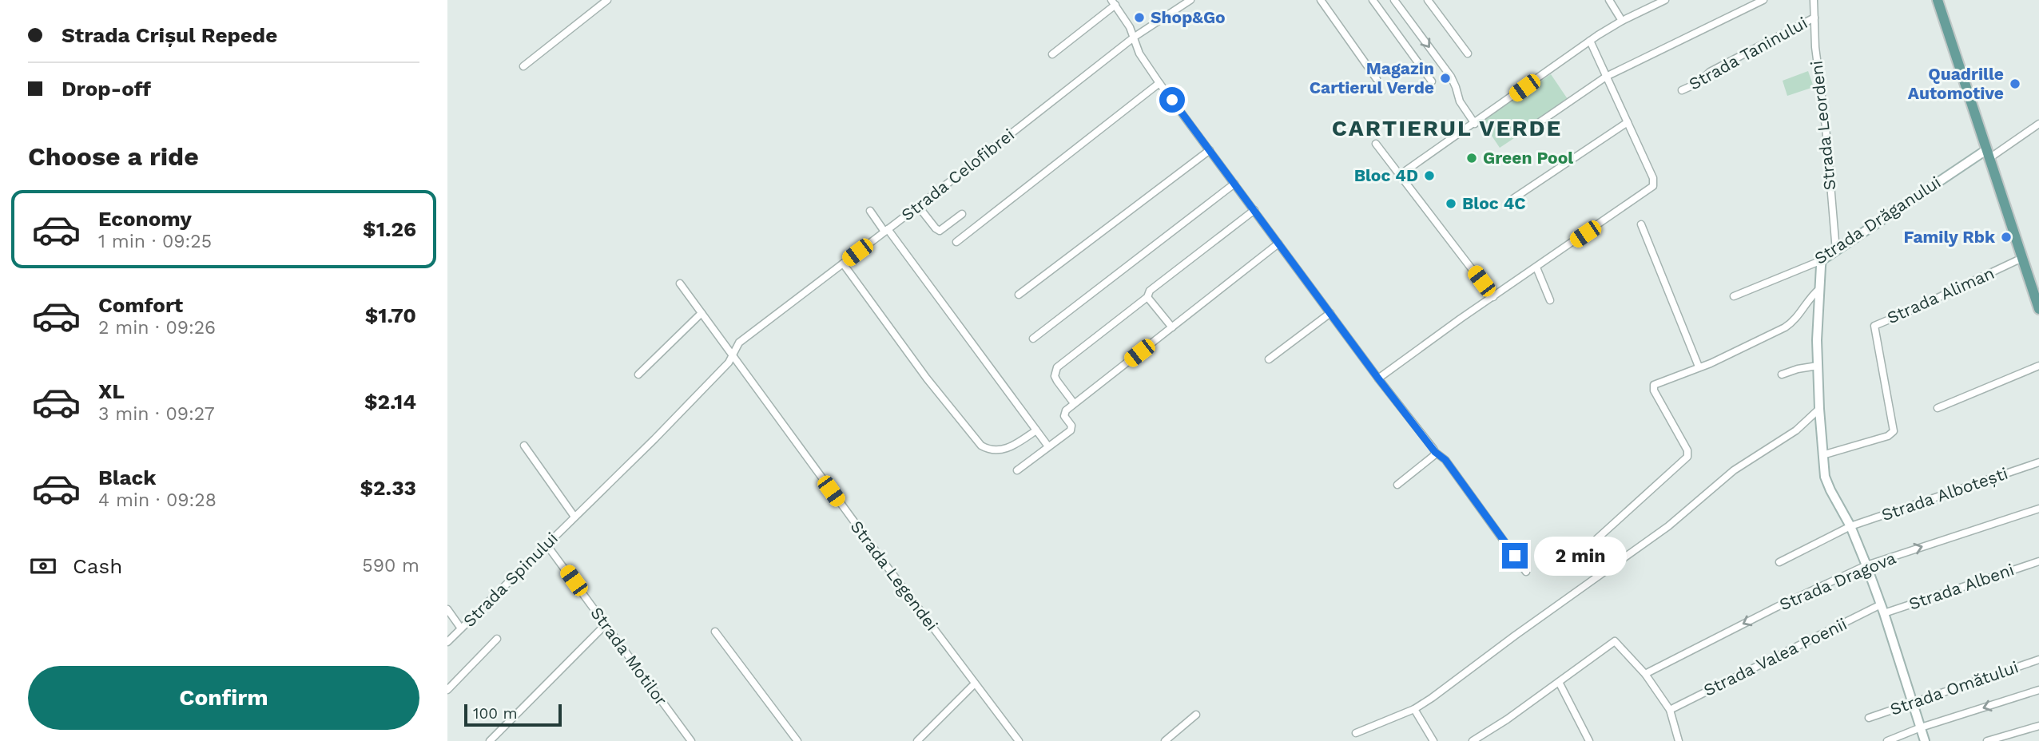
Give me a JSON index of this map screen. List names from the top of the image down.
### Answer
{
  "streets": {
    "street": [
      "Strada Taninului",
      "Strada Leordeni",
      "Strada Celofibrei",
      "Strada Drăganului",
      "Strada Aliman",
      "Strada Albotești",
      "Strada Legendei",
      "Strada Spinului",
      "Strada Dragova",
      "Strada Albeni",
      "Strada Motilor",
      "Strada Valea Poenii",
      "Strada Omătului"
    ]
  },
  "crossings": [
    ["Strada Taninului", "Strada Leordeni"],
    ["Strada Leordeni", "Strada Drăganului"],
    ["Strada Celofibrei", "Strada Legendei"],
    ["Strada Celofibrei", "Strada Spinului"],
    ["Strada Legendei", "Strada Spinului"],
    ["Strada Spinului", "Strada Motilor"],
    ["Strada Albeni", "Strada Valea Poenii"]
  ],
  "districts": ["CARTIERUL VERDE"],
  "places": [
    "Shop&Go",
    "Magazin Cartierul Verde",
    "Quadrille Automotive",
    "Green Pool",
    "Bloc 4D",
    "Bloc 4C",
    "Family Rbk"
  ],
  "scale_bar": "100 m",
  "page": {
    "banner": ["Strada Crișul Repede", "Drop-off"],
    "heading": "Choose a ride",
    "list": [
      {
        "name": "Economy",
        "note": "1 min · 09:25",
        "value": "$1.26"
      },
      {
        "name": "Comfort",
        "note": "2 min · 09:26",
        "value": "$1.70"
      },
      {
        "name": "XL",
        "note": "3 min · 09:27",
        "value": "$2.14"
      },
      {
        "name": "Black",
        "note": "4 min · 09:28",
        "value": "$2.33"
      }
    ],
    "pay": ["Cash", "590 m"],
    "bubble": "2 min",
    "buttons": "Confirm",
    "scale": "100 m"
  }
}
